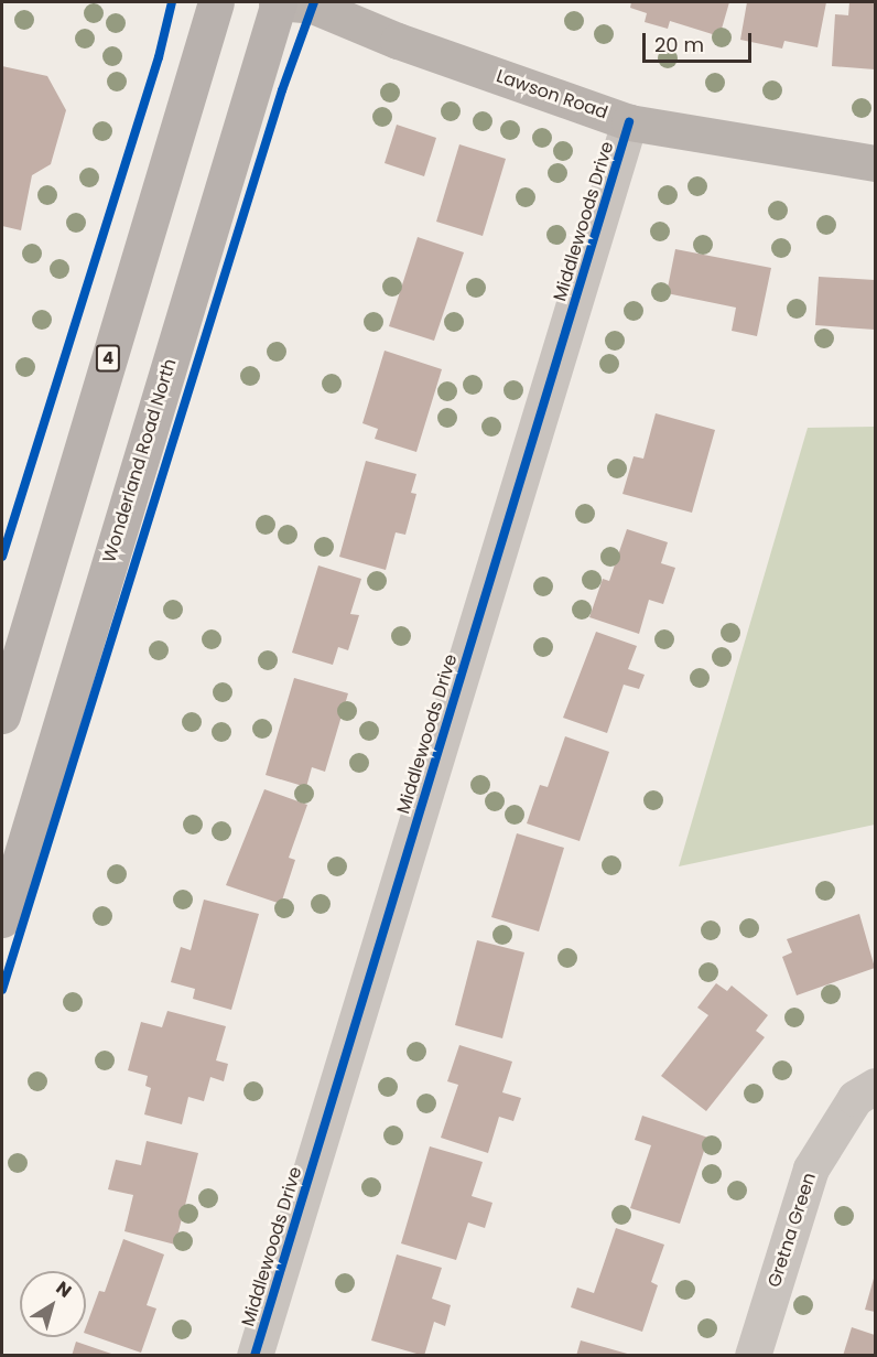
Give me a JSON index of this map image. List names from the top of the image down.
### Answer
{
  "streets": {
    "main road": ["4", "Wonderland Road North"],
    "street": ["Lawson Road", "Middlewoods Drive", "Gretna Green"]
  },
  "crossings": [
    ["Lawson Road", "Middlewoods Drive"],
    ["Lawson Road", "Wonderland Road North"]
  ],
  "scale_bar": "20 m",
  "north": "top right"
}
